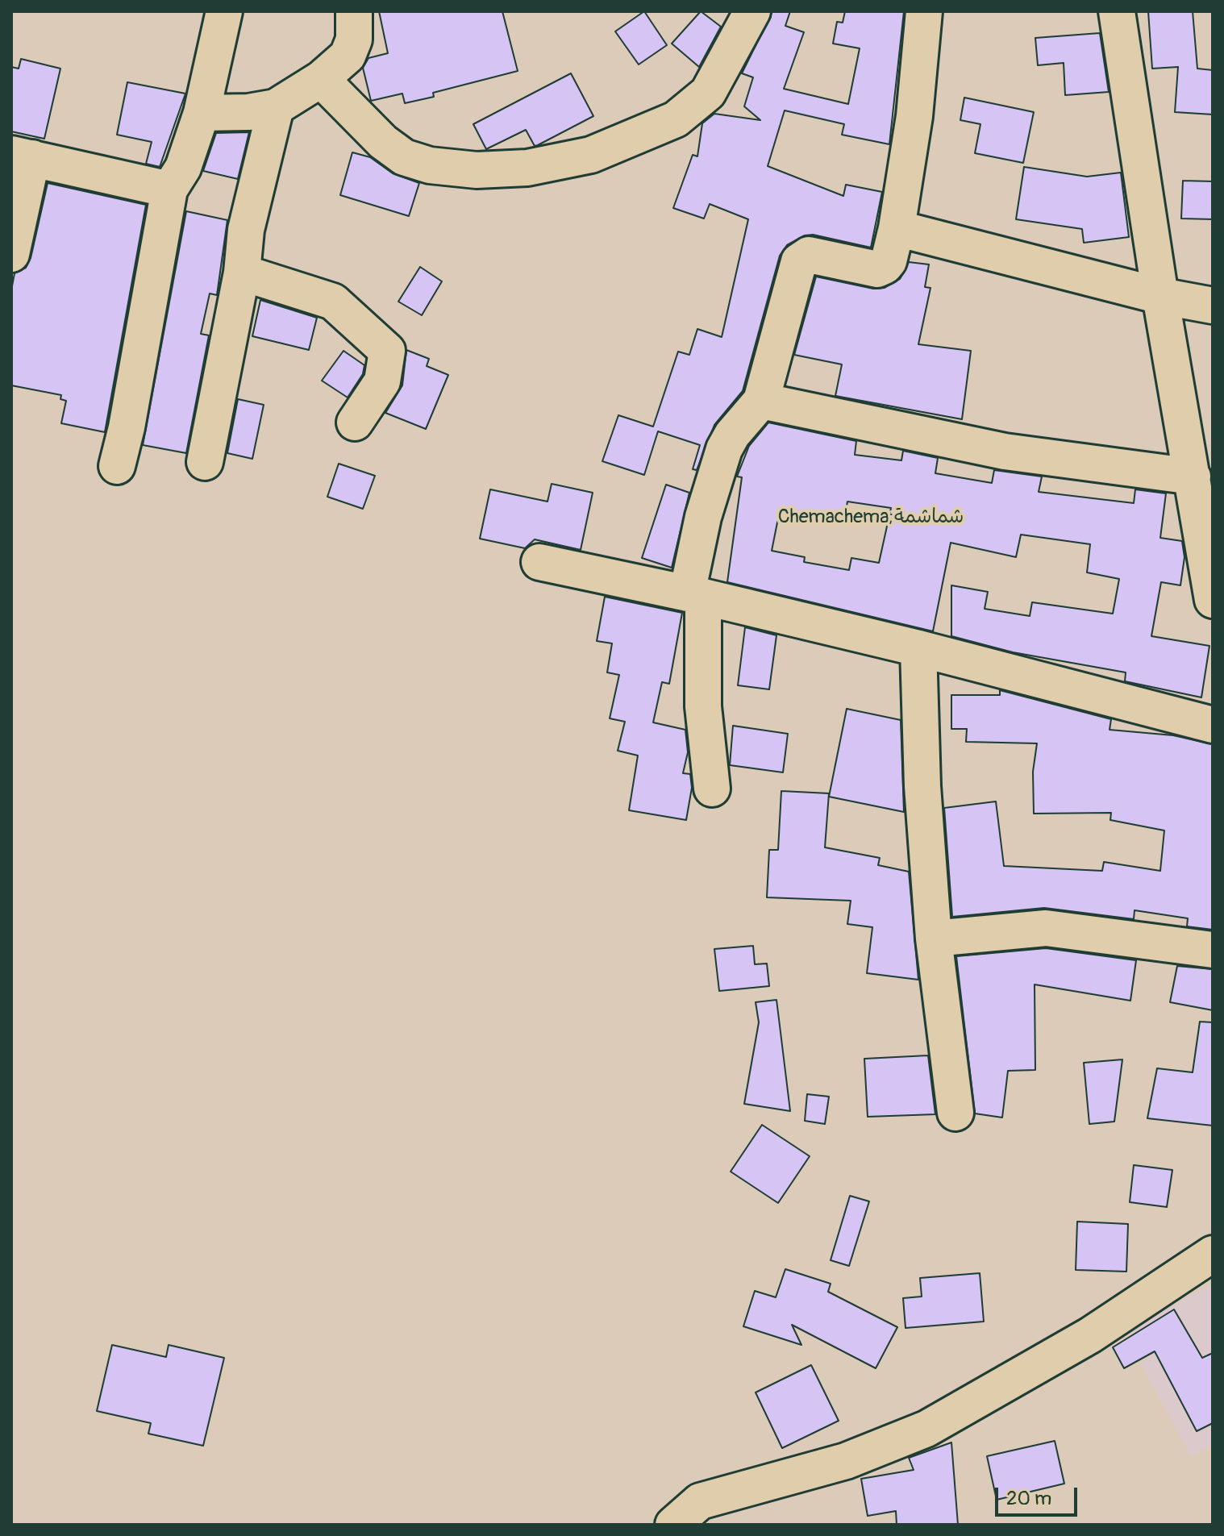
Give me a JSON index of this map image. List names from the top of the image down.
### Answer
{
  "districts": ["Chemachema;شماشمة"],
  "scale_bar": "20 m"
}
